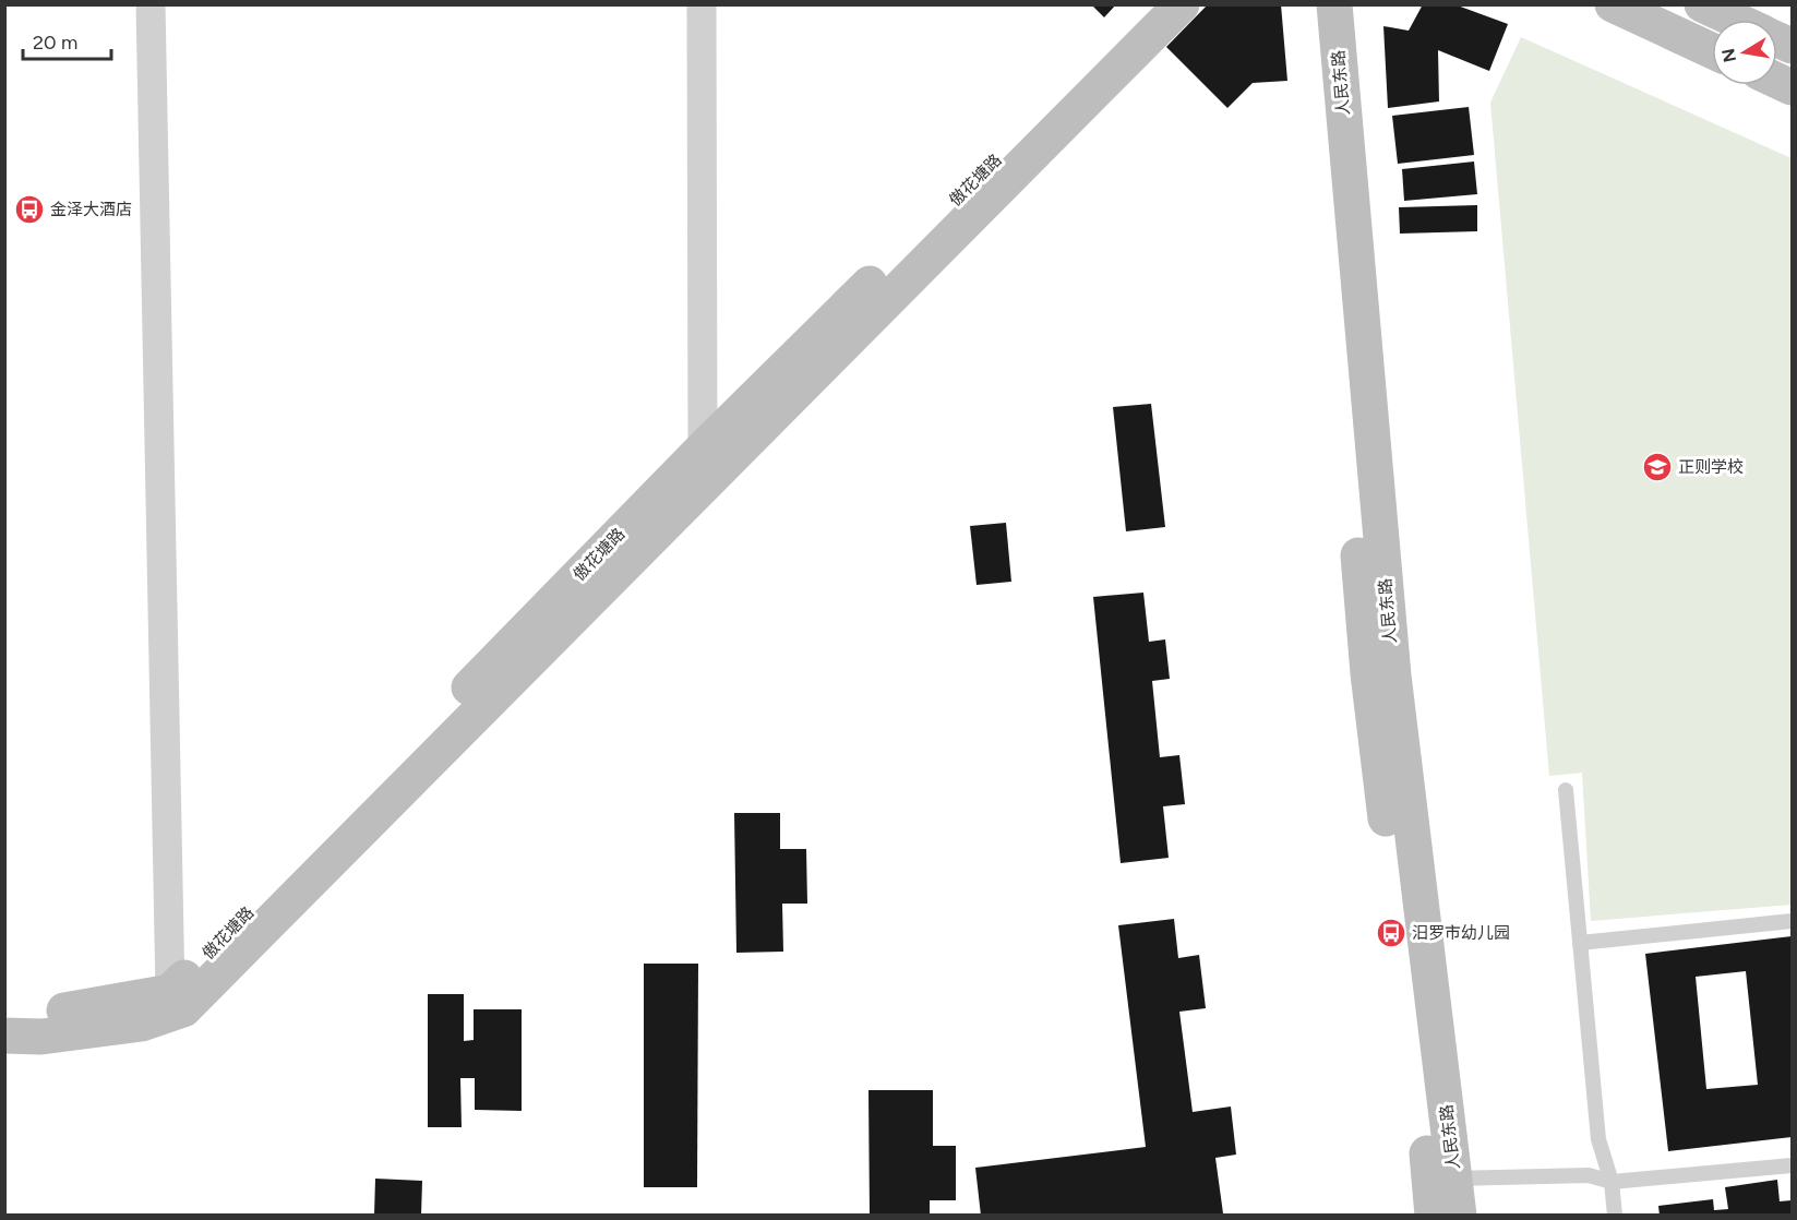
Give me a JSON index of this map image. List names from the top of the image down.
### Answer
{
  "streets": {
    "street": ["人民东路", "傲花塘路"]
  },
  "places": {
    "bus stop": ["金泽大酒店", "汨罗市幼儿园"],
    "school or university": ["正则学校"]
  },
  "scale_bar": "20 m",
  "north": "left"
}
